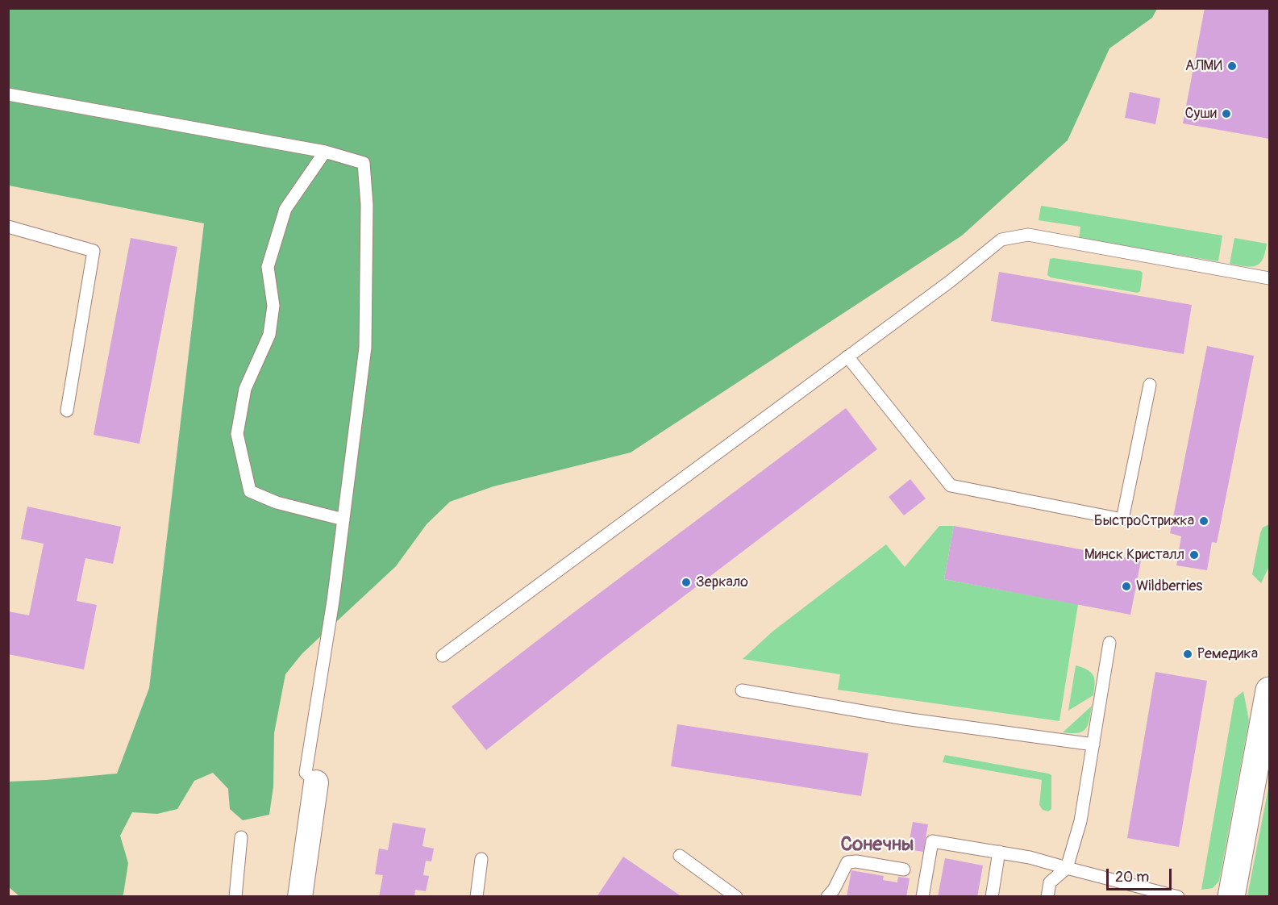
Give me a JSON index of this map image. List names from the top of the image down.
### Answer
{
  "districts": ["Сонечны"],
  "places": [
    "АЛМИ",
    "Суши",
    "БыстроСтрижка",
    "Минск Кристалл",
    "Зеркало",
    "Wildberries",
    "Ремедика"
  ],
  "scale_bar": "20 m"
}
